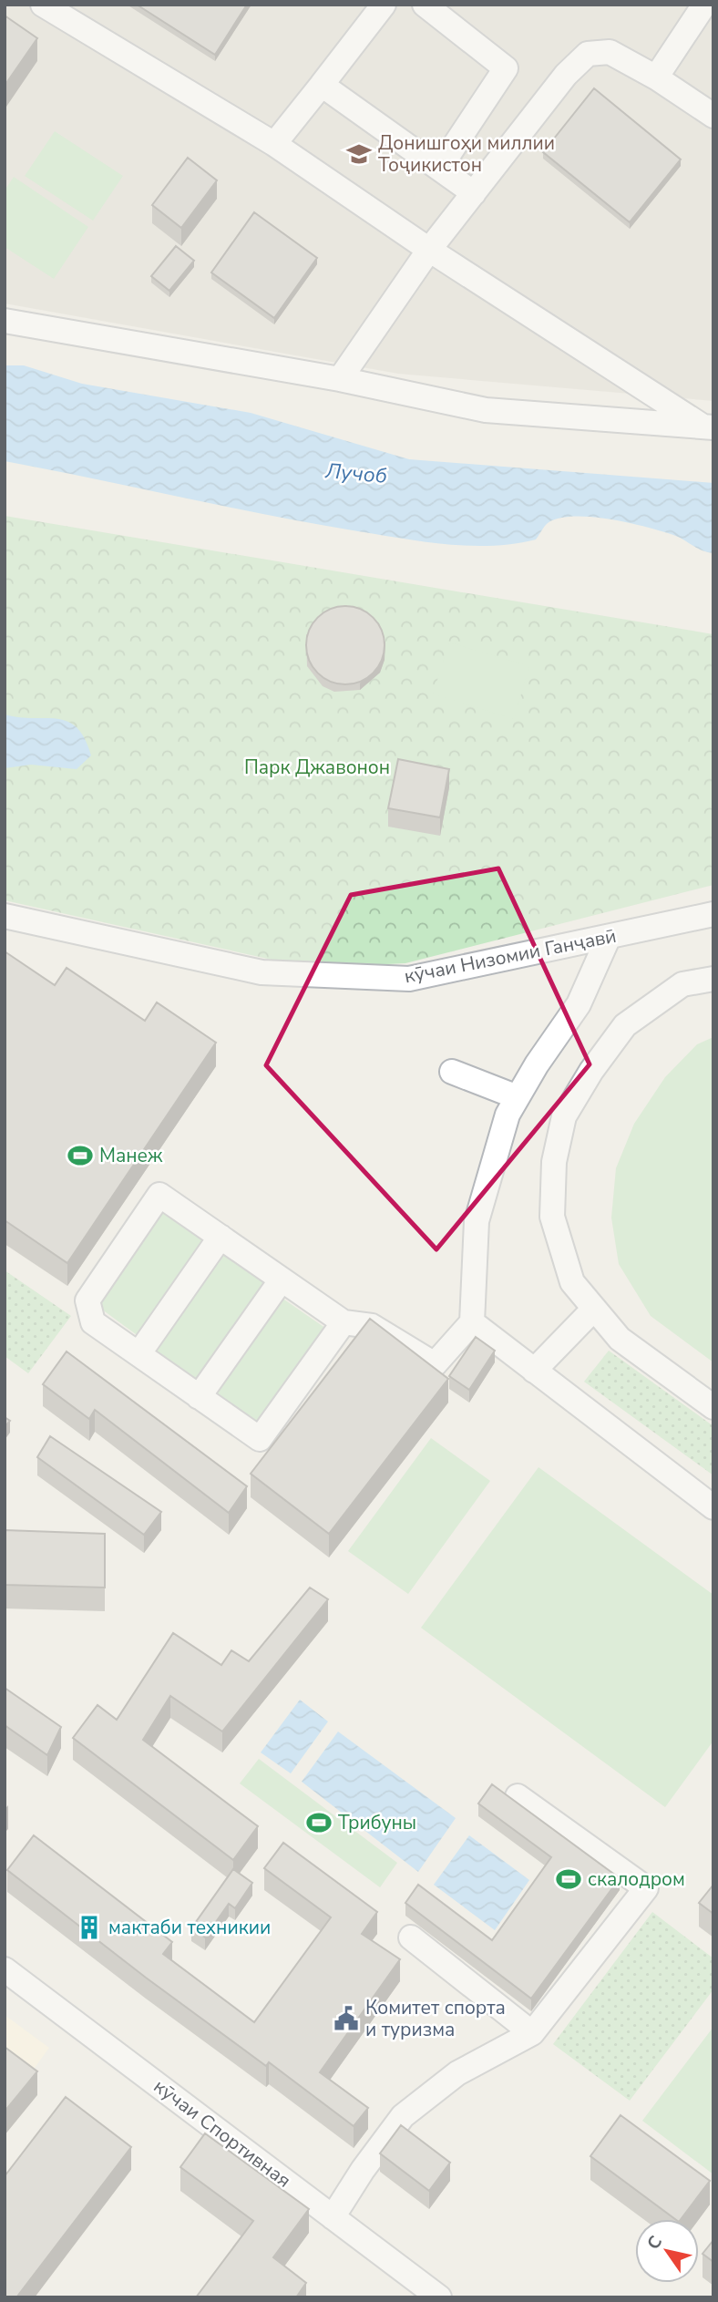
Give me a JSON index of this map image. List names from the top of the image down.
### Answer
{
  "streets": {
    "street": ["кӯчаи Низомии Ганҷавӣ", "кӯчаи Спортивная"]
  },
  "water": ["Лучоб"],
  "parks": ["Парк Джавонон"],
  "places": {
    "school or university": ["Донишгоҳи миллии Тоҷикистон"],
    "sports": ["Манеж", "Трибуны", "скалодром"],
    "building": ["мактаби техникии"],
    "public building": ["Комитет спорта и туризма"]
  },
  "north": "top left"
}
